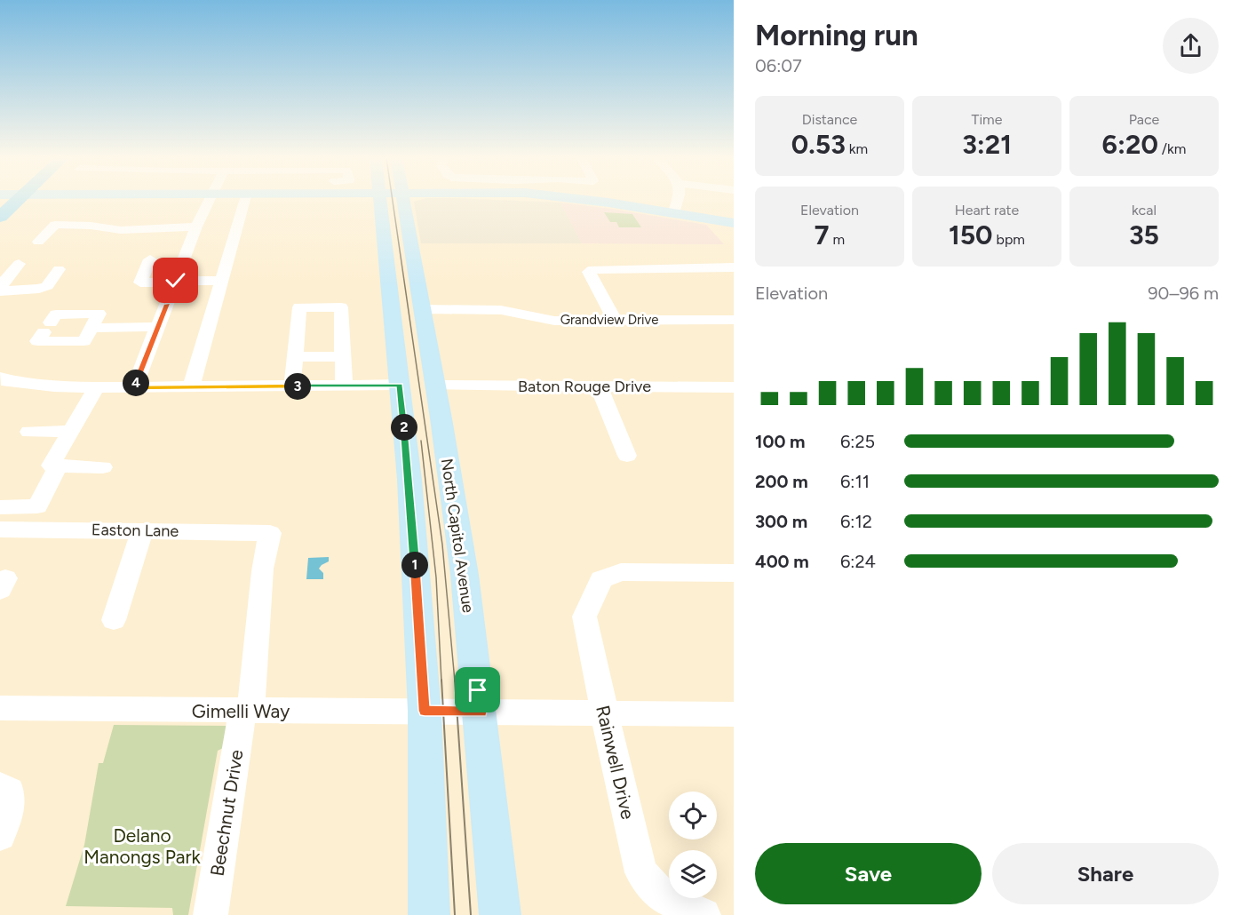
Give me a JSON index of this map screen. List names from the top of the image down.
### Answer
{
  "streets": {
    "main road": ["North Capitol Avenue"],
    "street": [
      "Grandview Drive",
      "Baton Rouge Drive",
      "Easton Lane",
      "Gimelli Way",
      "Rainwell Drive",
      "Beechnut Drive"
    ]
  },
  "crossings": [
    ["Grandview Drive", "North Capitol Avenue"],
    ["Baton Rouge Drive", "North Capitol Avenue"],
    ["Easton Lane", "Beechnut Drive"],
    ["North Capitol Avenue", "Gimelli Way"],
    ["Gimelli Way", "Rainwell Drive"],
    ["Gimelli Way", "Beechnut Drive"]
  ],
  "parks": ["Delano Manongs Park"],
  "page": {
    "heading": ["Morning run", "06:07"],
    "stats": [
      ["Distance", "0.53 km"],
      ["Time", "3:21"],
      ["Pace", "6:20 /km"],
      ["Elevation", "7 m"],
      ["Heart rate", "150 bpm"],
      ["kcal", "35"]
    ],
    "chart": ["Elevation", "90–96 m"],
    "pins": [
      "4",
      "3",
      "2",
      "1"
    ],
    "list": [
      {
        "name": "100 m",
        "note": "6:25"
      },
      {
        "name": "200 m",
        "note": "6:11"
      },
      {
        "name": "300 m",
        "note": "6:12"
      },
      {
        "name": "400 m",
        "note": "6:24"
      }
    ],
    "buttons": ["Save", "Share"]
  }
}
